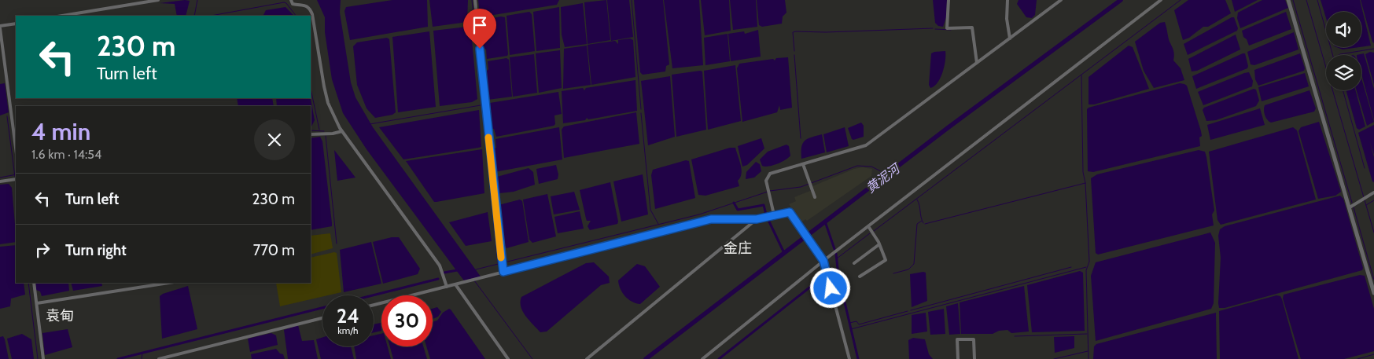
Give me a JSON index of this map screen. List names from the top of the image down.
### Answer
{
  "districts": ["金庄", "袁甸"],
  "water": ["黄泥河"],
  "page": {
    "turn": ["230 m", "Turn left"],
    "heading": ["4 min", "1.6 km · 14:54"],
    "list": [
      {
        "name": "Turn left",
        "value": "230 m"
      },
      {
        "name": "Turn right",
        "value": "770 m"
      }
    ],
    "speed": "24 km/h",
    "limit": "30"
  }
}
